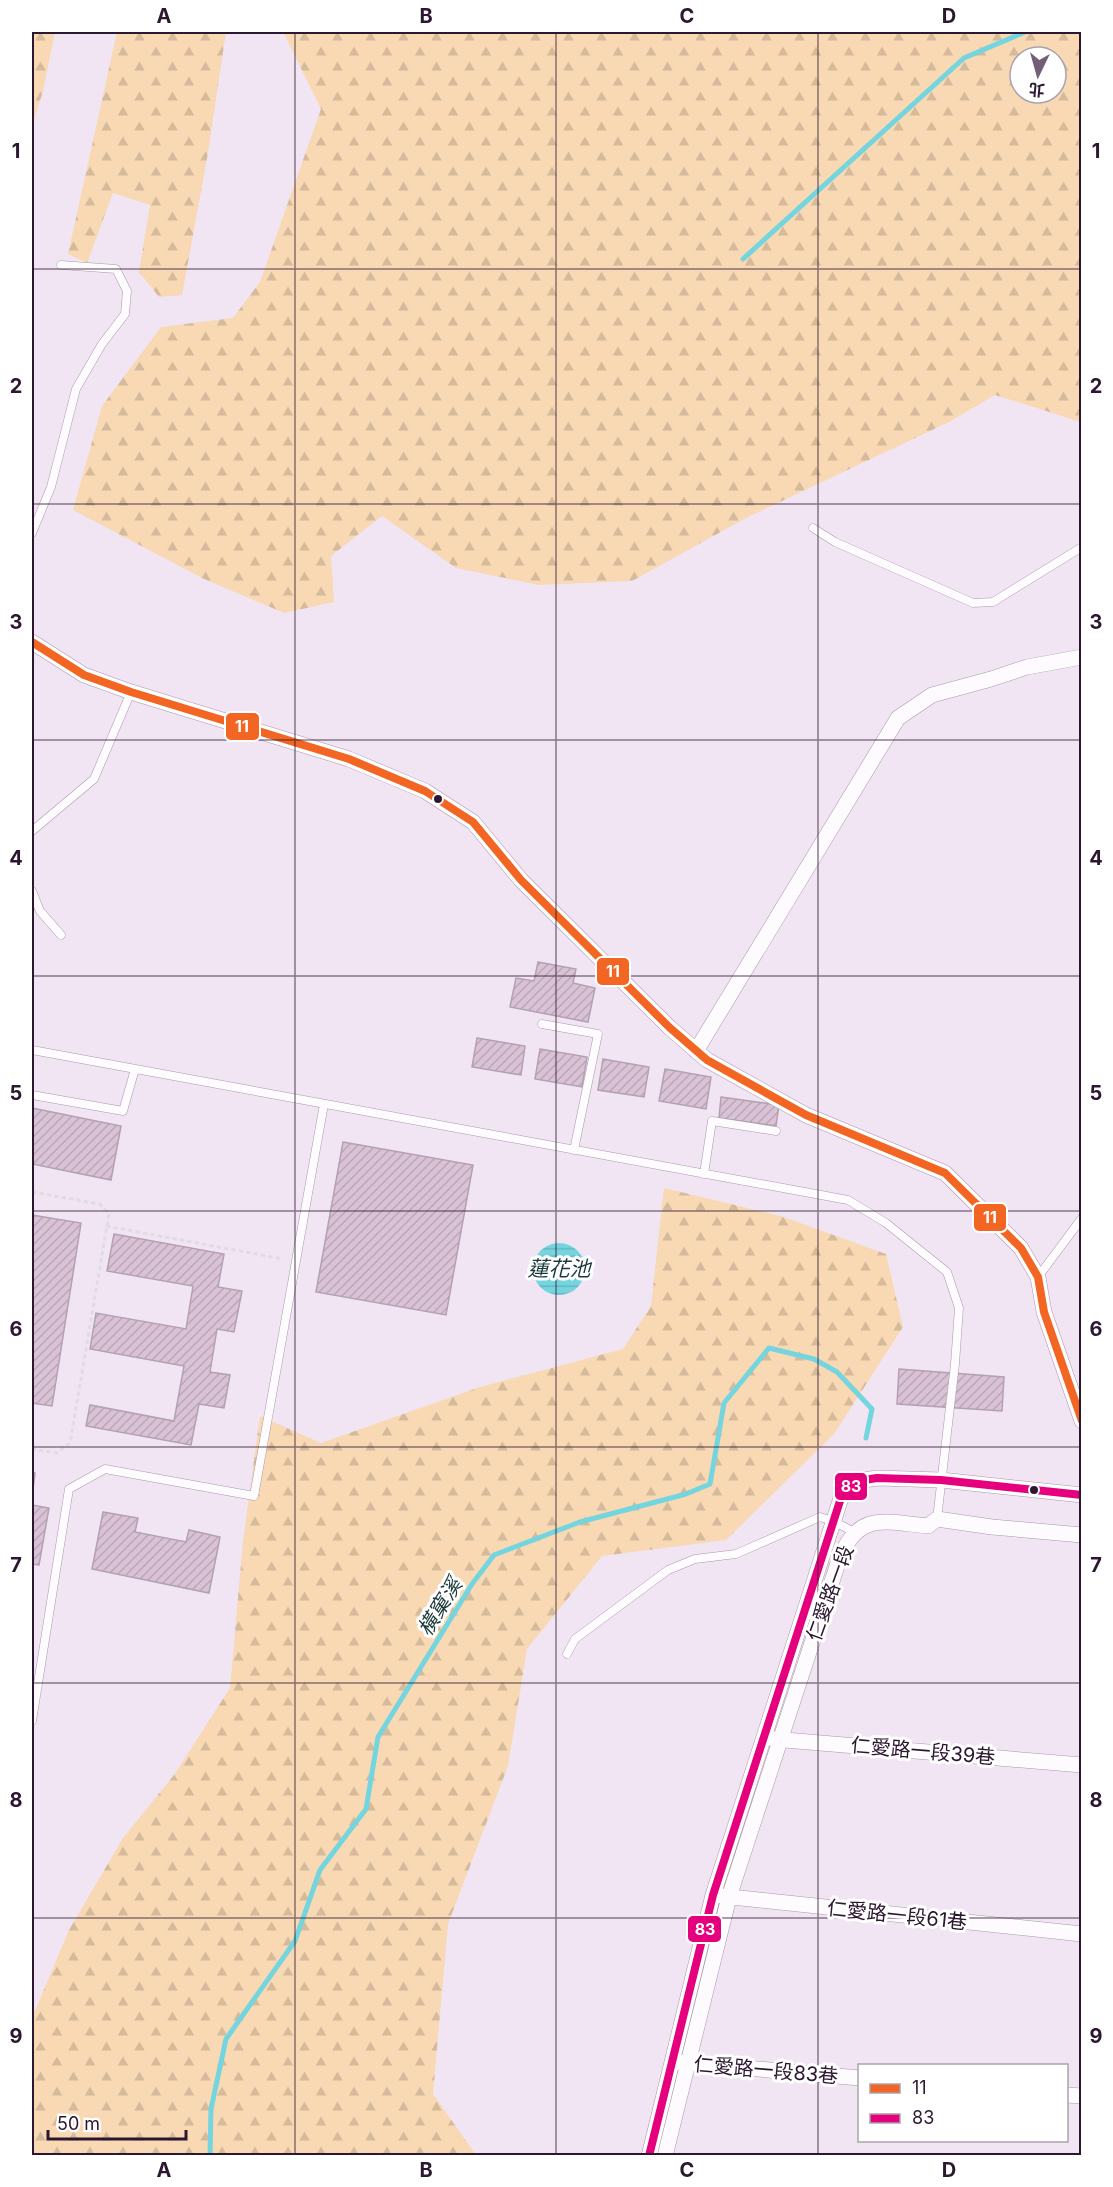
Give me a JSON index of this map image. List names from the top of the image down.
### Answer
{
  "streets": {
    "street": [
      "仁愛路一段",
      "仁愛路一段39巷",
      "仁愛路一段61巷",
      "仁愛路一段83巷"
    ]
  },
  "crossings": [
    ["仁愛路一段", "仁愛路一段39巷"],
    ["仁愛路一段", "仁愛路一段61巷"],
    ["仁愛路一段", "仁愛路一段83巷"]
  ],
  "water": ["蓮花池", "橫窠溪"],
  "lines": ["transit line 11", "transit line 83"],
  "legend": ["11", "83"],
  "scale_bar": "50 m",
  "north": "bottom",
  "grid": {
    "columns": [
      "A",
      "B",
      "C",
      "D"
    ],
    "rows": [
      "1",
      "2",
      "3",
      "4",
      "5",
      "6",
      "7",
      "8",
      "9"
    ]
  }
}
